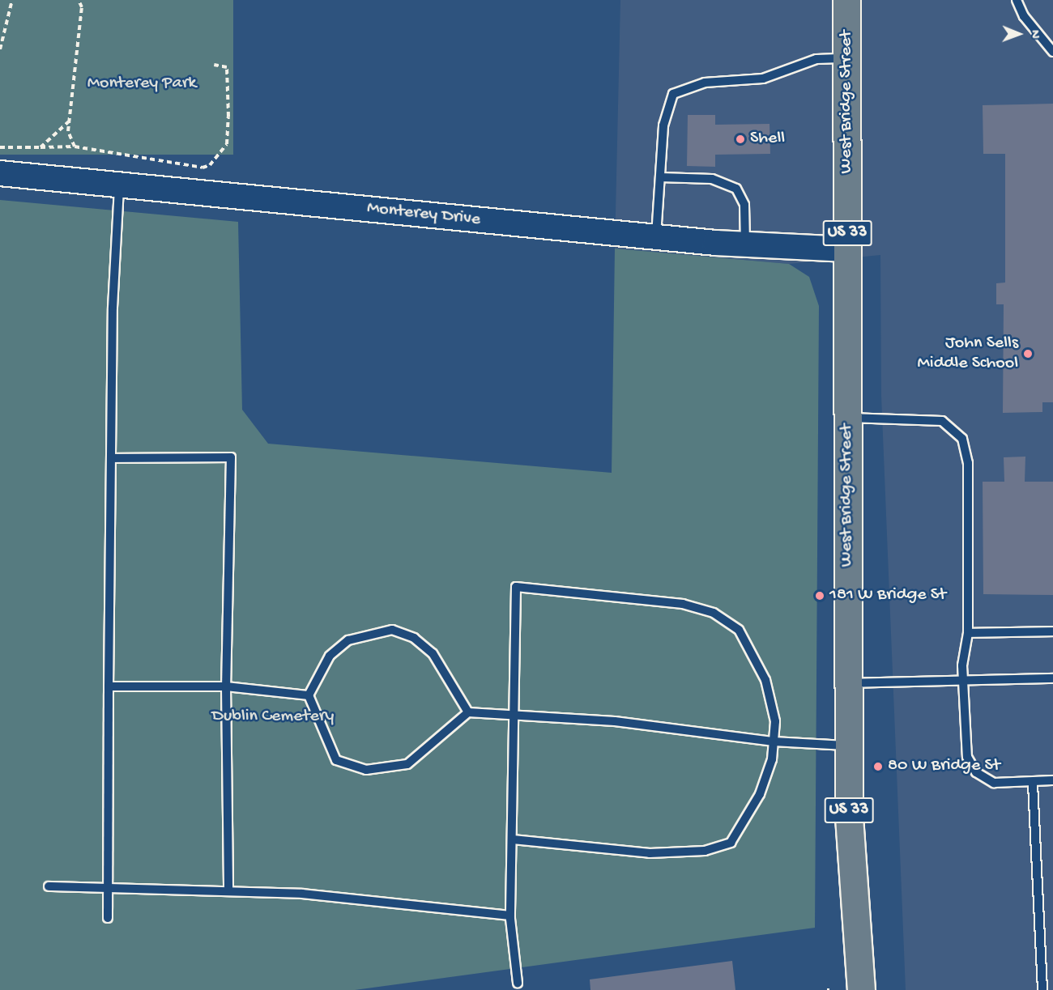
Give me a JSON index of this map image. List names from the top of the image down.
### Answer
{
  "streets": {
    "main road": ["West Bridge Street", "US 33"],
    "street": ["Monterey Drive"]
  },
  "crossings": [
    ["West Bridge Street", "Monterey Drive"]
  ],
  "parks": ["Monterey Park", "Dublin Cemetery"],
  "places": [
    "Shell",
    "John Sells Middle School",
    "181 W Bridge St",
    "80 W Bridge St"
  ],
  "north": "right"
}
